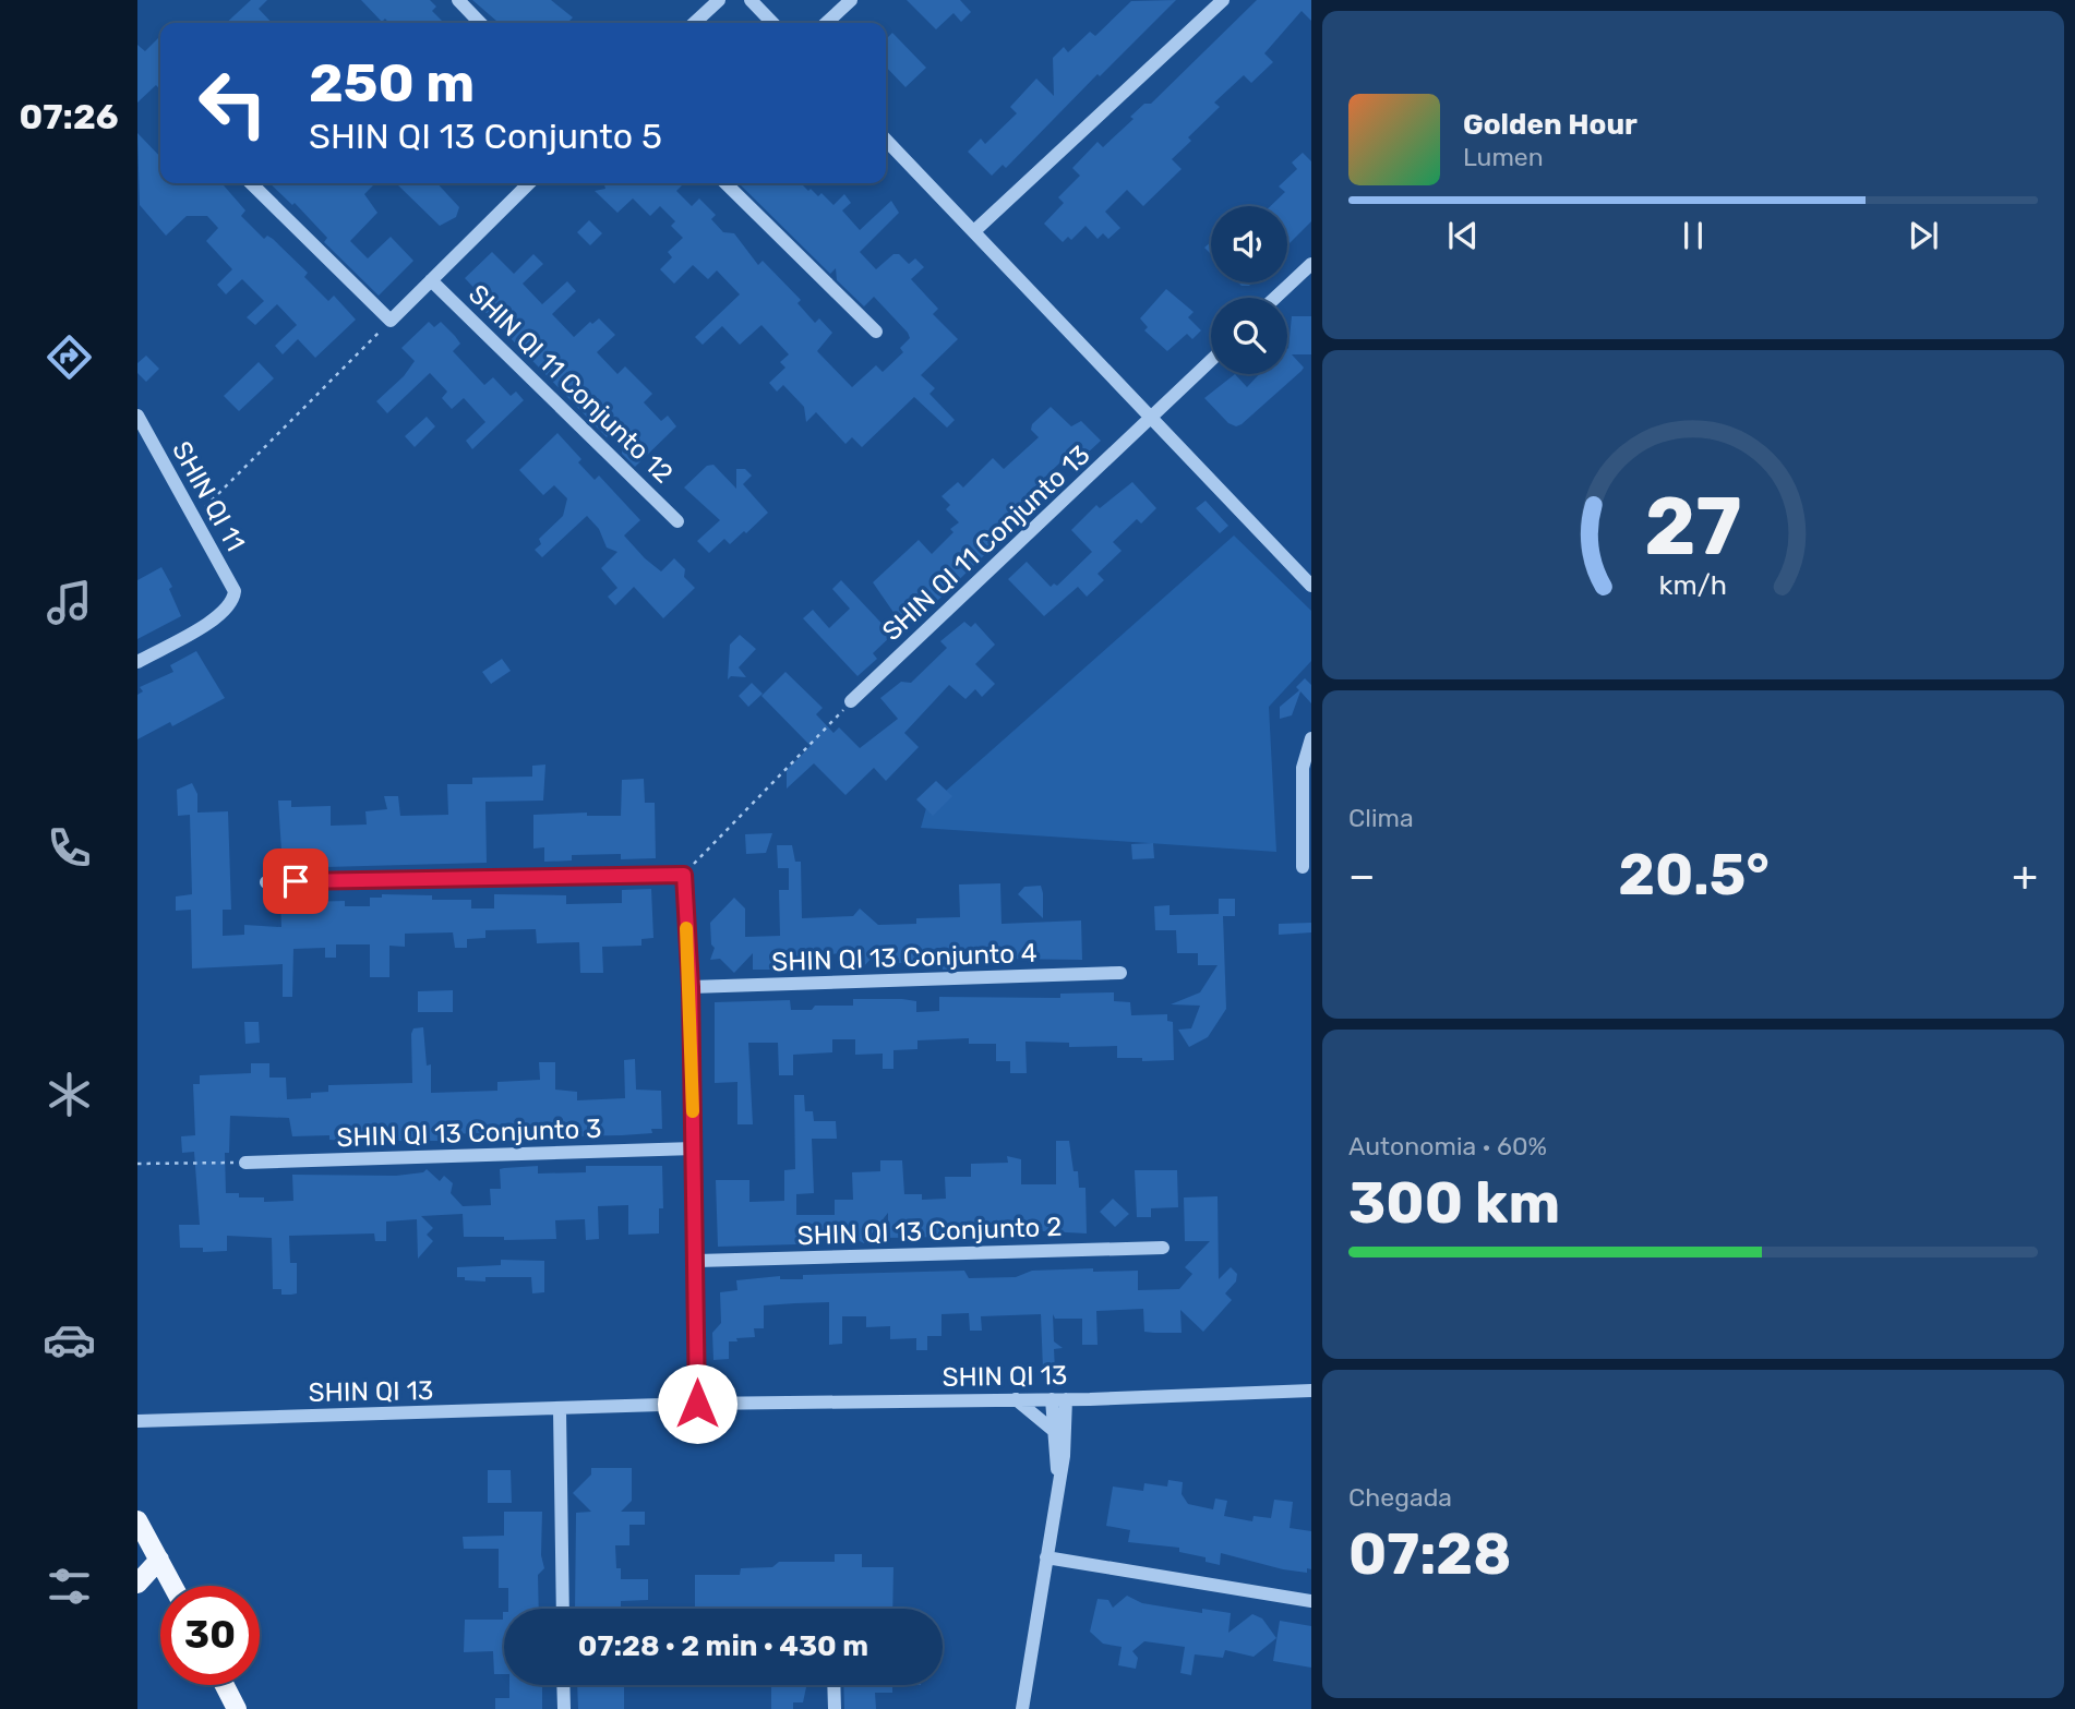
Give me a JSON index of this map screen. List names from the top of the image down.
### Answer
{
  "streets": {
    "street": [
      "SHIN QI 11 Conjunto 12",
      "SHIN QI 11",
      "SHIN QI 11 Conjunto 13",
      "SHIN QI 13 Conjunto 4",
      "SHIN QI 13 Conjunto 3",
      "SHIN QI 13 Conjunto 2",
      "SHIN QI 13"
    ]
  },
  "page": {
    "tabs": "07:26",
    "turn": ["250 m", "SHIN QI 13 Conjunto 5"],
    "song": ["Golden Hour", "Lumen"],
    "tile": [
      "Clima",
      ["Autonomia · 60%", "300 km"],
      ["Chegada", "07:28"]
    ],
    "heat": ["−", "20.5°", "+"],
    "limit": "30",
    "trip": "07:28 · 2 min · 430 m",
    "gauge": ["27", "km/h"]
  }
}
